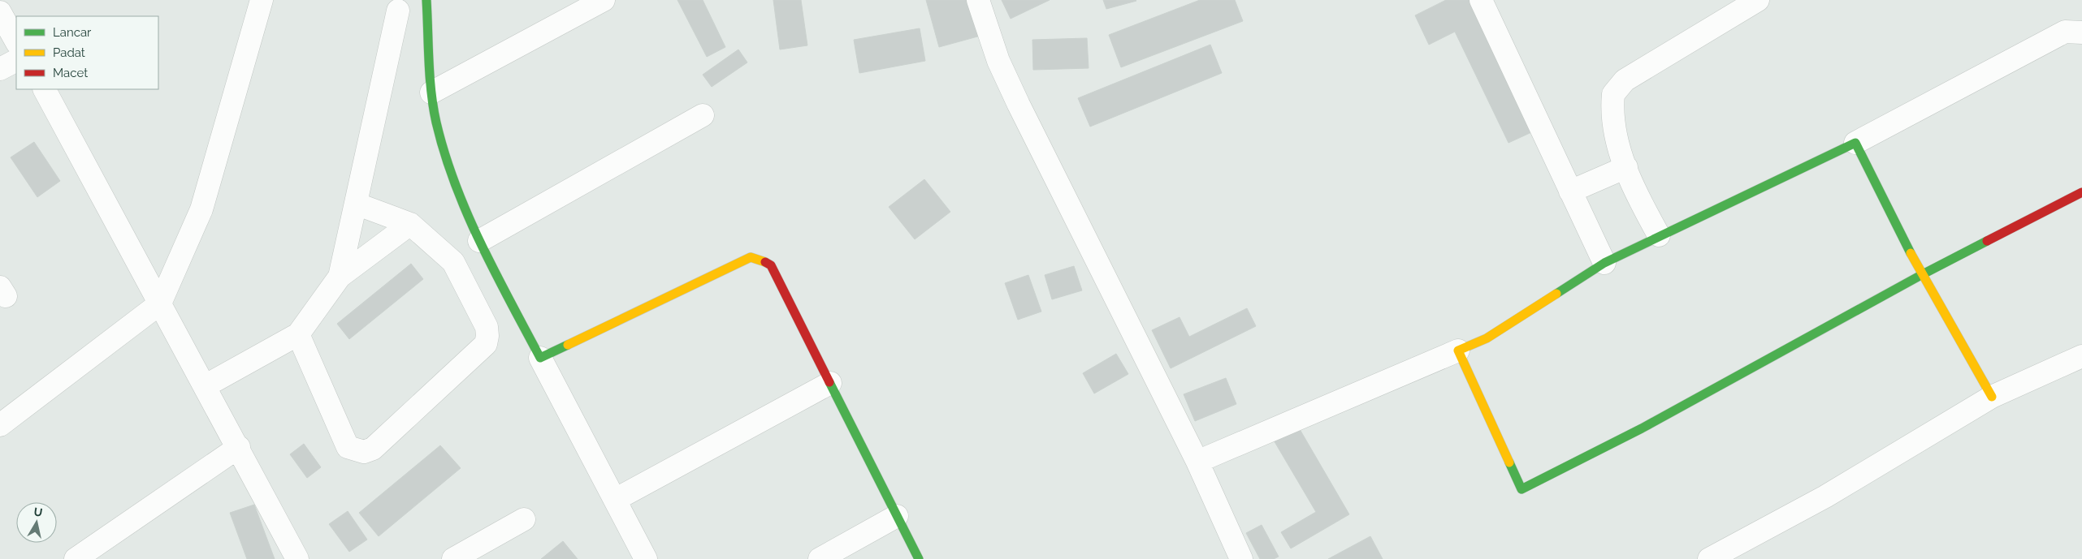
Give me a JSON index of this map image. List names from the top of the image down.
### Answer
{
  "legend": ["Lancar", "Padat", "Macet"],
  "north": "top"
}
